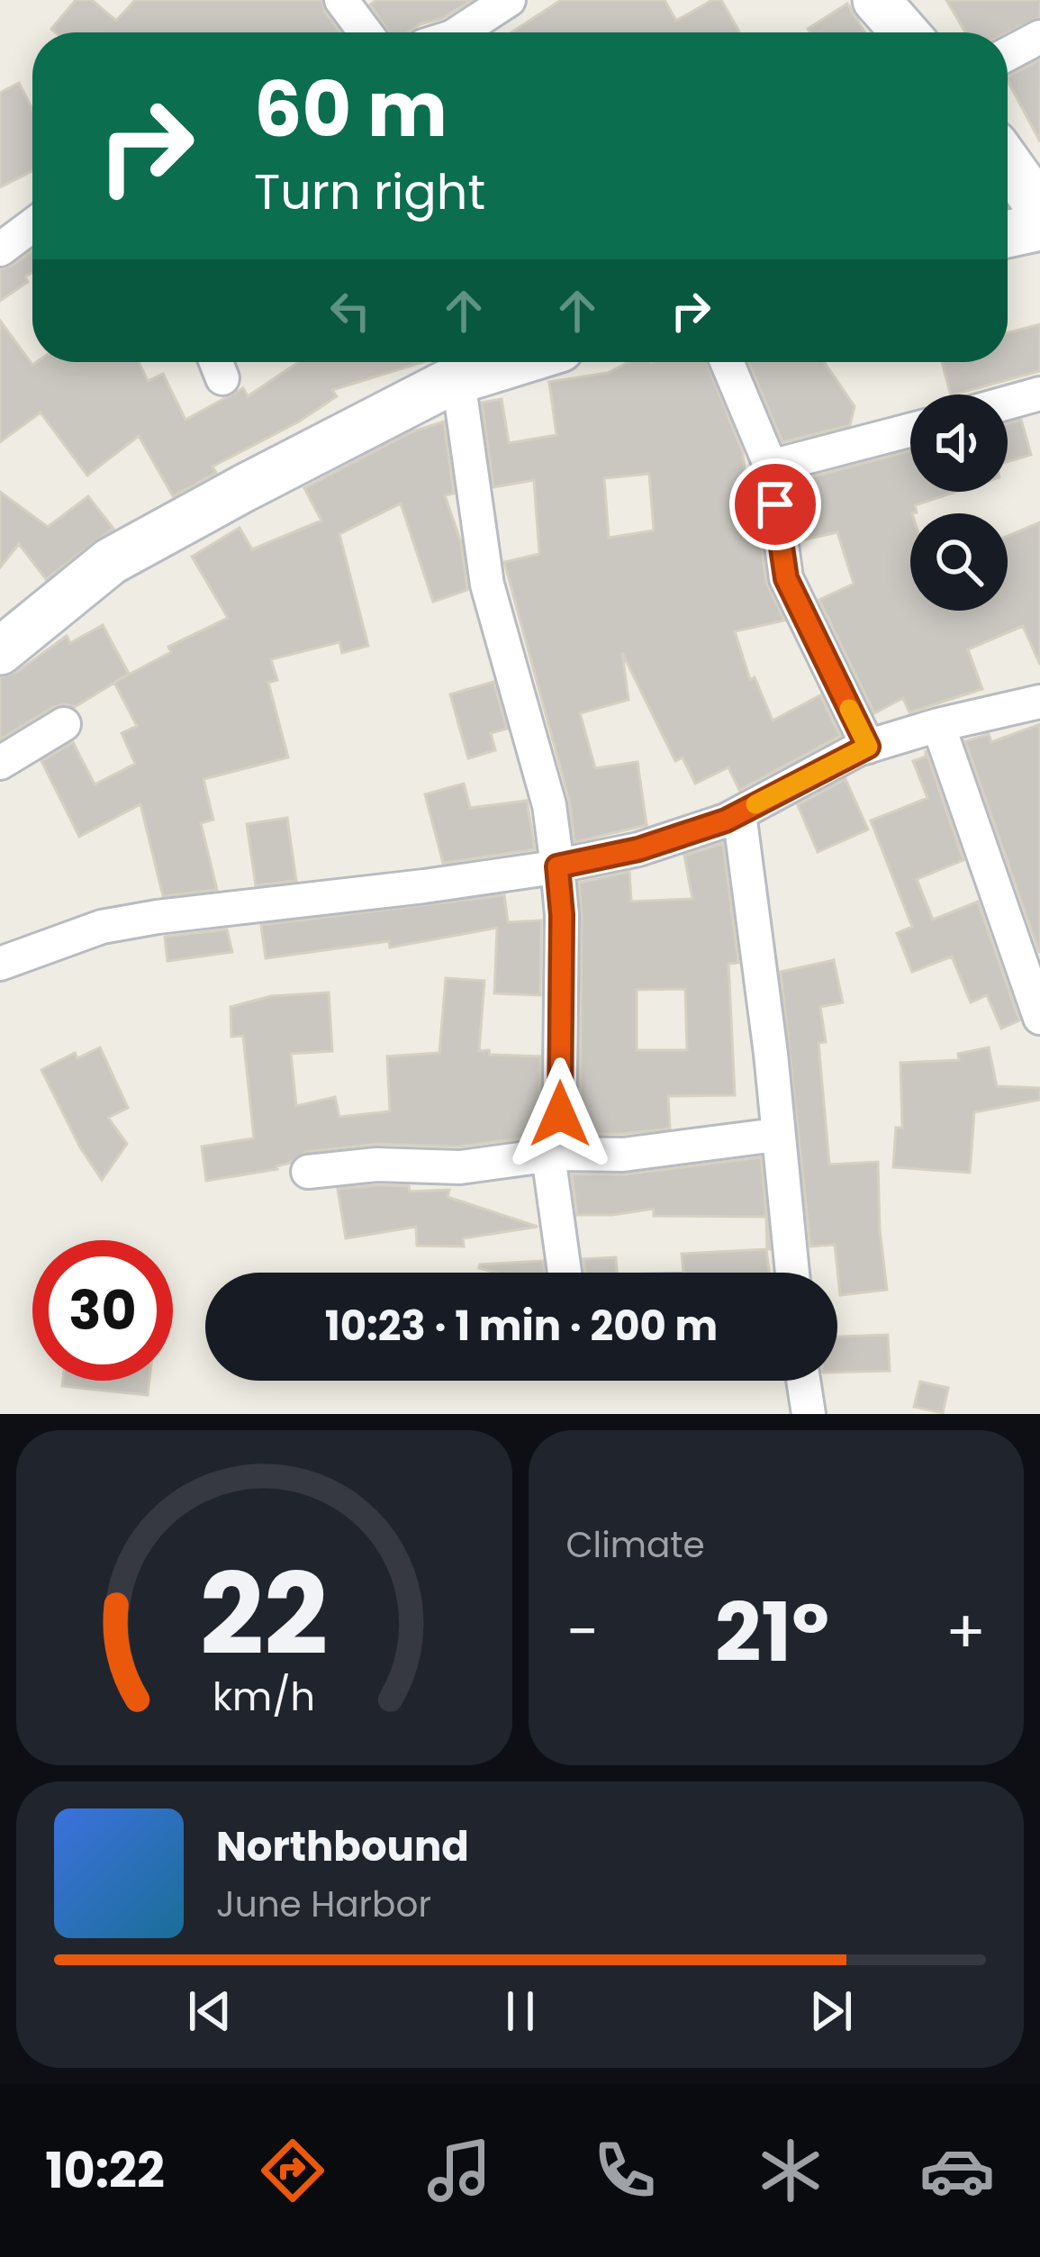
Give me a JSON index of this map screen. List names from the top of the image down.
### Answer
{
  "page": {
    "turn": ["60 m", "Turn right"],
    "limit": "30",
    "trip": "10:23 · 1 min · 200 m",
    "tile": "Climate",
    "heat": ["−", "21°", "+"],
    "song": ["Northbound", "June Harbor"],
    "tabs": "10:22",
    "gauge": ["22", "km/h"]
  }
}
